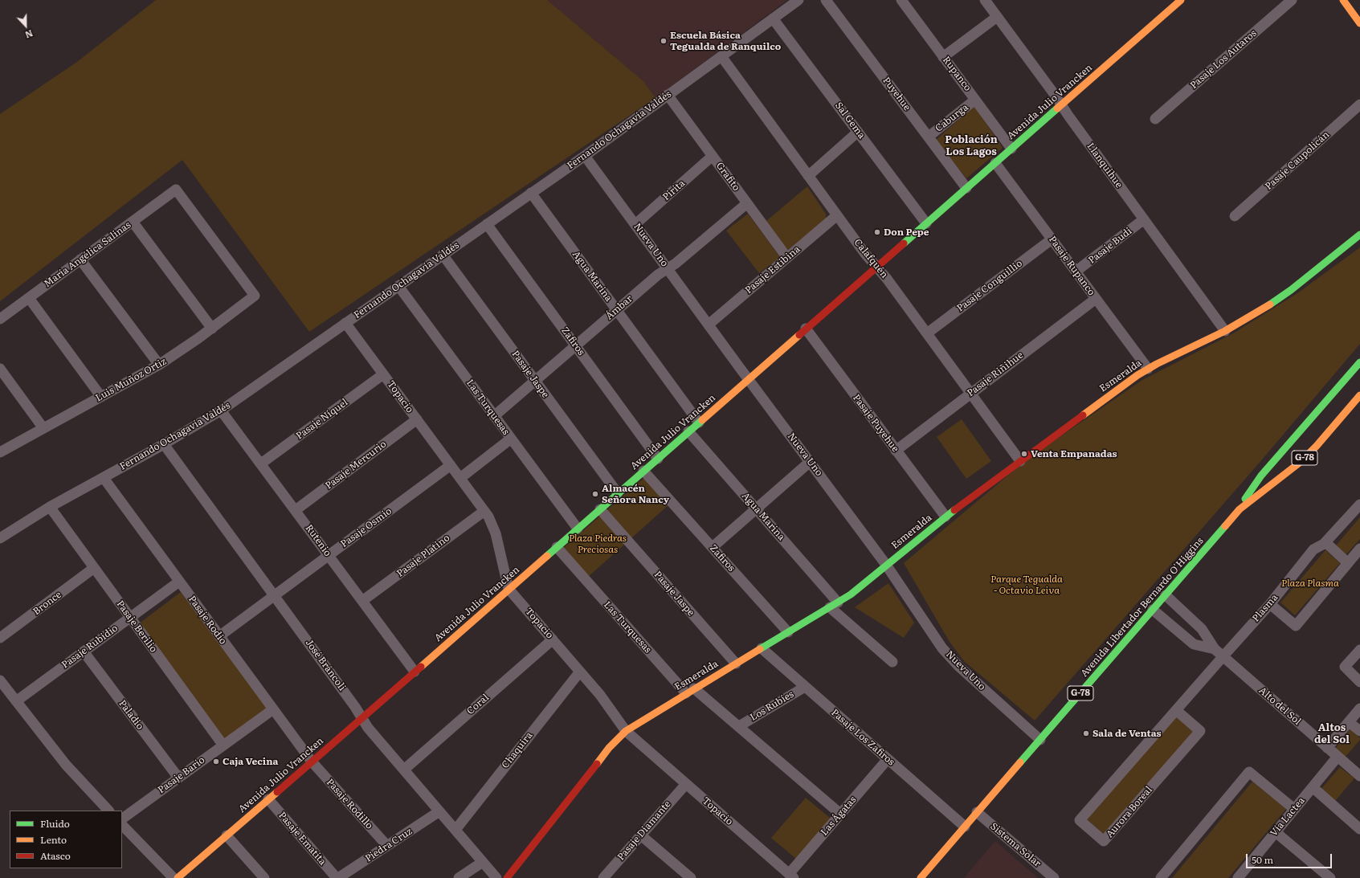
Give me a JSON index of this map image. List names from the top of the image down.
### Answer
{
  "streets": {
    "street": [
      "Pasaje Los Autaros",
      "Rupanco",
      "Puyehue",
      "Avenida Julio Vrancken",
      "Caburga",
      "Sal Gema",
      "Fernando Ochagavía Valdés",
      "Pasaje Caupolicán",
      "Llanquihue",
      "Grafito",
      "Pirita",
      "Nueva Uno",
      "Pasaje Budi",
      "María Angélica Salinas",
      "Calafquén",
      "Pasaje Rupanco",
      "Pasaje Estibina",
      "Agua Marina",
      "Pasaje Conguillío",
      "Ámbar",
      "Zafiros",
      "Pasaje Jaspe",
      "Pasaje Riñihue",
      "Esmeralda",
      "Luis Muñoz Ortiz",
      "Topacio",
      "Las Turquesas",
      "Pasaje Níquel",
      "Pasaje Puyehue",
      "G-78",
      "Pasaje Mercurio",
      "Pasaje Osmio",
      "Rutenio",
      "Pasaje Platino",
      "Bronce",
      "Avenida Libertador Bernardo O'Higgins",
      "Plasma",
      "Pasaje Rodio",
      "Pasaje Berilio",
      "Pasaje Rubidio",
      "José Bráncoli",
      "Coral",
      "Los Rubíes",
      "Alto del Sol",
      "Paladio",
      "Pasaje Los Zafiros",
      "Chaquira",
      "Pasaje Bario",
      "Pasaje Rodillo",
      "Aurora Boreal",
      "Las Ágatas",
      "Vía Lactea",
      "Pasaje Diamante",
      "Pasaje Ematita",
      "Piedra Cruz",
      "Sistema Solar"
    ]
  },
  "crossings": [
    ["Rupanco", "Avenida Julio Vrancken"],
    ["Rupanco", "Caburga"],
    ["Puyehue", "Avenida Julio Vrancken"],
    ["Puyehue", "Caburga"],
    ["Avenida Julio Vrancken", "Sal Gema"],
    ["Avenida Julio Vrancken", "Llanquihue"],
    ["Avenida Julio Vrancken", "Nueva Uno"],
    ["Avenida Julio Vrancken", "Calafquén"],
    ["Avenida Julio Vrancken", "Pasaje Rupanco"],
    ["Avenida Julio Vrancken", "Agua Marina"],
    ["Avenida Julio Vrancken", "Zafiros"],
    ["Avenida Julio Vrancken", "Pasaje Jaspe"],
    ["Avenida Julio Vrancken", "Topacio"],
    ["Avenida Julio Vrancken", "Las Turquesas"],
    ["Avenida Julio Vrancken", "Pasaje Puyehue"],
    ["Avenida Julio Vrancken", "Rutenio"],
    ["Avenida Julio Vrancken", "Pasaje Rodio"],
    ["Avenida Julio Vrancken", "José Bráncoli"],
    ["Avenida Julio Vrancken", "Pasaje Rodillo"],
    ["Avenida Julio Vrancken", "Pasaje Ematita"],
    ["Sal Gema", "Fernando Ochagavía Valdés"],
    ["Fernando Ochagavía Valdés", "Grafito"],
    ["Fernando Ochagavía Valdés", "Nueva Uno"],
    ["Fernando Ochagavía Valdés", "Calafquén"],
    ["Fernando Ochagavía Valdés", "Agua Marina"],
    ["Fernando Ochagavía Valdés", "Zafiros"],
    ["Fernando Ochagavía Valdés", "Pasaje Jaspe"],
    ["Fernando Ochagavía Valdés", "Topacio"],
    ["Fernando Ochagavía Valdés", "Las Turquesas"],
    ["Fernando Ochagavía Valdés", "Rutenio"],
    ["Fernando Ochagavía Valdés", "Pasaje Rodio"],
    ["Fernando Ochagavía Valdés", "Pasaje Berilio"],
    ["Fernando Ochagavía Valdés", "José Bráncoli"],
    ["Llanquihue", "Pasaje Budi"],
    ["Llanquihue", "Esmeralda"],
    ["Grafito", "Pirita"],
    ["Grafito", "Pasaje Estibina"],
    ["Grafito", "Ámbar"],
    ["Pirita", "Nueva Uno"],
    ["Nueva Uno", "Pasaje Estibina"],
    ["Nueva Uno", "Ámbar"],
    ["Nueva Uno", "Esmeralda"],
    ["Nueva Uno", "Avenida Libertador Bernardo O'Higgins"],
    ["Pasaje Budi", "Pasaje Rupanco"],
    ["María Angélica Salinas", "Luis Muñoz Ortiz"],
    ["Calafquén", "Pasaje Estibina"],
    ["Calafquén", "Pasaje Conguillío"],
    ["Calafquén", "Pasaje Riñihue"],
    ["Calafquén", "Esmeralda"],
    ["Pasaje Rupanco", "Pasaje Conguillío"],
    ["Pasaje Rupanco", "Pasaje Riñihue"],
    ["Pasaje Rupanco", "Esmeralda"],
    ["Agua Marina", "Ámbar"],
    ["Agua Marina", "Esmeralda"],
    ["Ámbar", "Zafiros"],
    ["Ámbar", "Pasaje Jaspe"],
    ["Ámbar", "Las Turquesas"],
    ["Zafiros", "Esmeralda"],
    ["Pasaje Jaspe", "Esmeralda"],
    ["Pasaje Riñihue", "Pasaje Puyehue"],
    ["Esmeralda", "Topacio"],
    ["Esmeralda", "Las Turquesas"],
    ["Esmeralda", "Pasaje Puyehue"],
    ["Esmeralda", "Pasaje Los Zafiros"],
    ["Topacio", "Pasaje Níquel"],
    ["Topacio", "Pasaje Mercurio"],
    ["Topacio", "Pasaje Osmio"],
    ["Topacio", "Pasaje Platino"],
    ["Topacio", "Coral"],
    ["Topacio", "Chaquira"],
    ["Topacio", "Las Ágatas"],
    ["Topacio", "Pasaje Diamante"],
    ["Las Turquesas", "Los Rubíes"],
    ["Las Turquesas", "Las Ágatas"],
    ["Pasaje Níquel", "Rutenio"],
    ["Pasaje Mercurio", "Rutenio"],
    ["Pasaje Osmio", "Rutenio"],
    ["Pasaje Osmio", "Pasaje Rodio"],
    ["Pasaje Osmio", "José Bráncoli"],
    ["Rutenio", "Pasaje Platino"],
    ["Bronce", "Pasaje Berilio"],
    ["Avenida Libertador Bernardo O'Higgins", "Alto del Sol"],
    ["Avenida Libertador Bernardo O'Higgins", "Pasaje Los Zafiros"],
    ["Avenida Libertador Bernardo O'Higgins", "Sistema Solar"],
    ["Plasma", "Alto del Sol"],
    ["Plasma", "Aurora Boreal"],
    ["Pasaje Rodio", "Pasaje Rubidio"],
    ["Pasaje Rodio", "Pasaje Bario"],
    ["Pasaje Rodio", "Pasaje Rodillo"],
    ["Pasaje Berilio", "Pasaje Rubidio"],
    ["Pasaje Berilio", "Pasaje Bario"],
    ["Pasaje Rubidio", "Paladio"],
    ["José Bráncoli", "Coral"],
    ["José Bráncoli", "Chaquira"],
    ["José Bráncoli", "Piedra Cruz"],
    ["Los Rubíes", "Pasaje Los Zafiros"],
    ["Alto del Sol", "Aurora Boreal"],
    ["Alto del Sol", "Vía Lactea"],
    ["Paladio", "Pasaje Bario"],
    ["Pasaje Los Zafiros", "Las Ágatas"],
    ["Pasaje Rodillo", "Piedra Cruz"],
    ["Pasaje Ematita", "Piedra Cruz"]
  ],
  "districts": ["Población Los Lagos", "Altos del Sol"],
  "parks": ["Plaza Piedras Preciosas", "Parque Tegualda - Octavio Leiva", "Plaza Plasma"],
  "places": [
    "Escuela Básica Tegualda de Ranquilco",
    "Don Pepe",
    "Venta Empanadas",
    "Almacén Señora Nancy",
    "Sala de Ventas",
    "Caja Vecina"
  ],
  "legend": ["Fluido", "Lento", "Atasco"],
  "scale_bar": "50 m",
  "north": "bottom"
}
